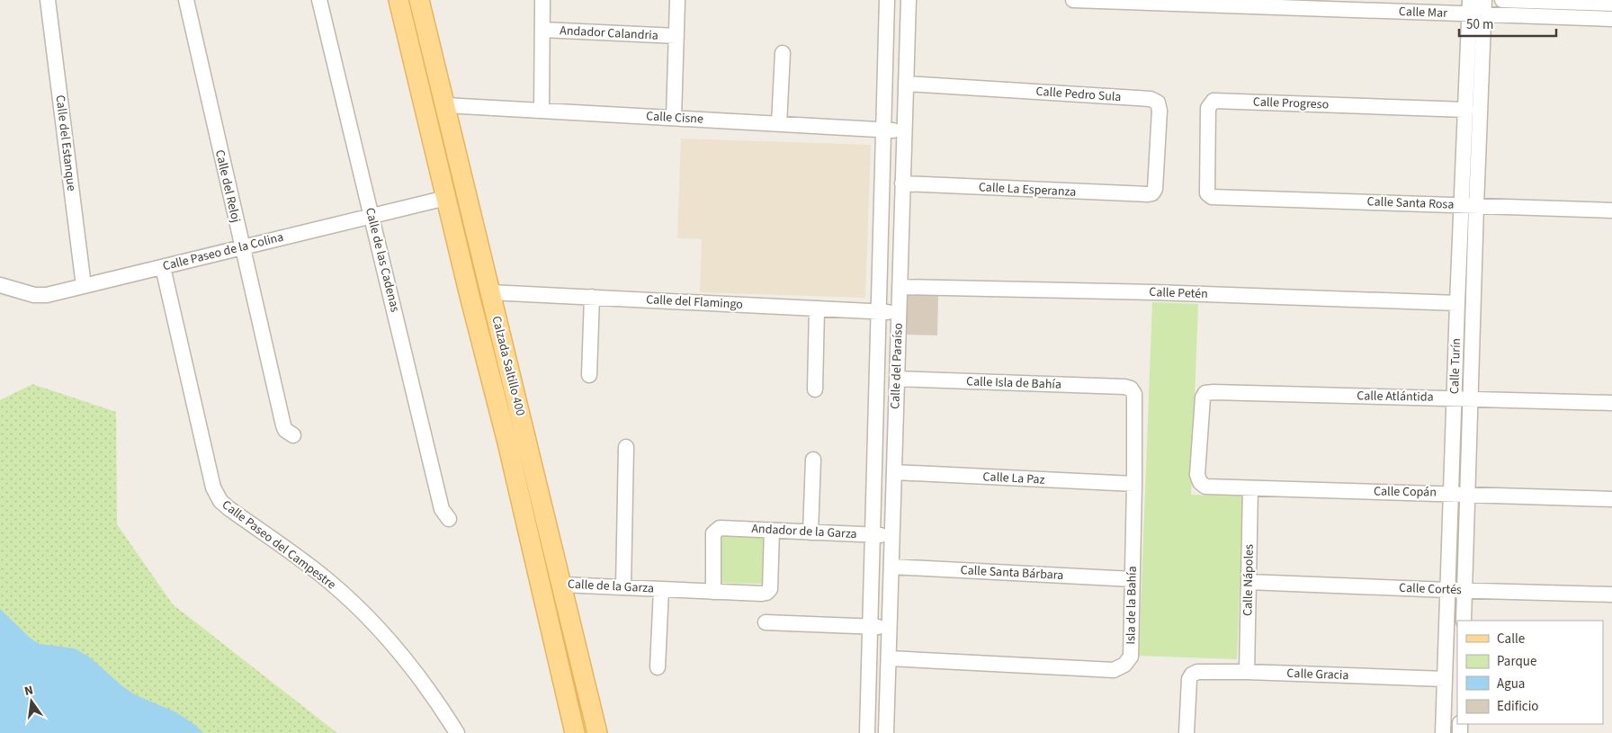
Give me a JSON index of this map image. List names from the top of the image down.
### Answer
{
  "streets": {
    "main road": ["Calzada Saltillo 400"],
    "street": [
      "Calle Mar",
      "Andador Calandria",
      "Calle Pedro Sula",
      "Calle Progreso",
      "Calle Cisne",
      "Calle del Estanque",
      "Calle del Reloj",
      "Calle La Esperanza",
      "Calle Santa Rosa",
      "Calle Paseo de la Colina",
      "Calle de las Cadenas",
      "Calle Petén",
      "Calle del Flamingo",
      "Calle del Paraíso",
      "Calle Turín",
      "Calle Isla de Bahía",
      "Calle Atlántida",
      "Calle La Paz",
      "Calle Copán",
      "Andador de la Garza",
      "Calle Paseo del Campestre",
      "Calle Santa Bárbara",
      "Calle Nápoles",
      "Calle de la Garza",
      "Calle Cortés",
      "Isla de la Bahía",
      "Calle Gracia"
    ]
  },
  "crossings": [
    ["Calle Mar", "Calle Turín"],
    ["Calle Pedro Sula", "Calle La Esperanza"],
    ["Calle Pedro Sula", "Calle del Paraíso"],
    ["Calle Progreso", "Calle Santa Rosa"],
    ["Calle Progreso", "Calle Turín"],
    ["Calle Cisne", "Calzada Saltillo 400"],
    ["Calle Cisne", "Calle del Paraíso"],
    ["Calle del Estanque", "Calle Paseo de la Colina"],
    ["Calle del Reloj", "Calle Paseo de la Colina"],
    ["Calle La Esperanza", "Calle del Paraíso"],
    ["Calle Santa Rosa", "Calle Turín"],
    ["Calle Paseo de la Colina", "Calle de las Cadenas"],
    ["Calle Paseo de la Colina", "Calzada Saltillo 400"],
    ["Calle Paseo de la Colina", "Calle Paseo del Campestre"],
    ["Calle Petén", "Calle del Paraíso"],
    ["Calle Petén", "Calle Turín"],
    ["Calle del Flamingo", "Calzada Saltillo 400"],
    ["Calle del Flamingo", "Calle del Paraíso"],
    ["Calzada Saltillo 400", "Calle de la Garza"],
    ["Calle del Paraíso", "Calle Isla de Bahía"],
    ["Calle del Paraíso", "Calle La Paz"],
    ["Calle del Paraíso", "Andador de la Garza"],
    ["Calle del Paraíso", "Calle Santa Bárbara"],
    ["Calle del Paraíso", "Isla de la Bahía"],
    ["Calle Turín", "Calle Atlántida"],
    ["Calle Turín", "Calle Copán"],
    ["Calle Turín", "Calle Cortés"],
    ["Calle Turín", "Calle Gracia"],
    ["Calle Isla de Bahía", "Isla de la Bahía"],
    ["Calle Atlántida", "Calle Copán"],
    ["Calle La Paz", "Isla de la Bahía"],
    ["Calle Copán", "Calle Nápoles"],
    ["Andador de la Garza", "Calle de la Garza"],
    ["Calle Santa Bárbara", "Isla de la Bahía"],
    ["Calle Nápoles", "Calle Cortés"],
    ["Calle Nápoles", "Calle Gracia"]
  ],
  "legend": [
    "Calle",
    "Parque",
    "Agua",
    "Edificio"
  ],
  "scale_bar": "50 m",
  "north": "top"
}
